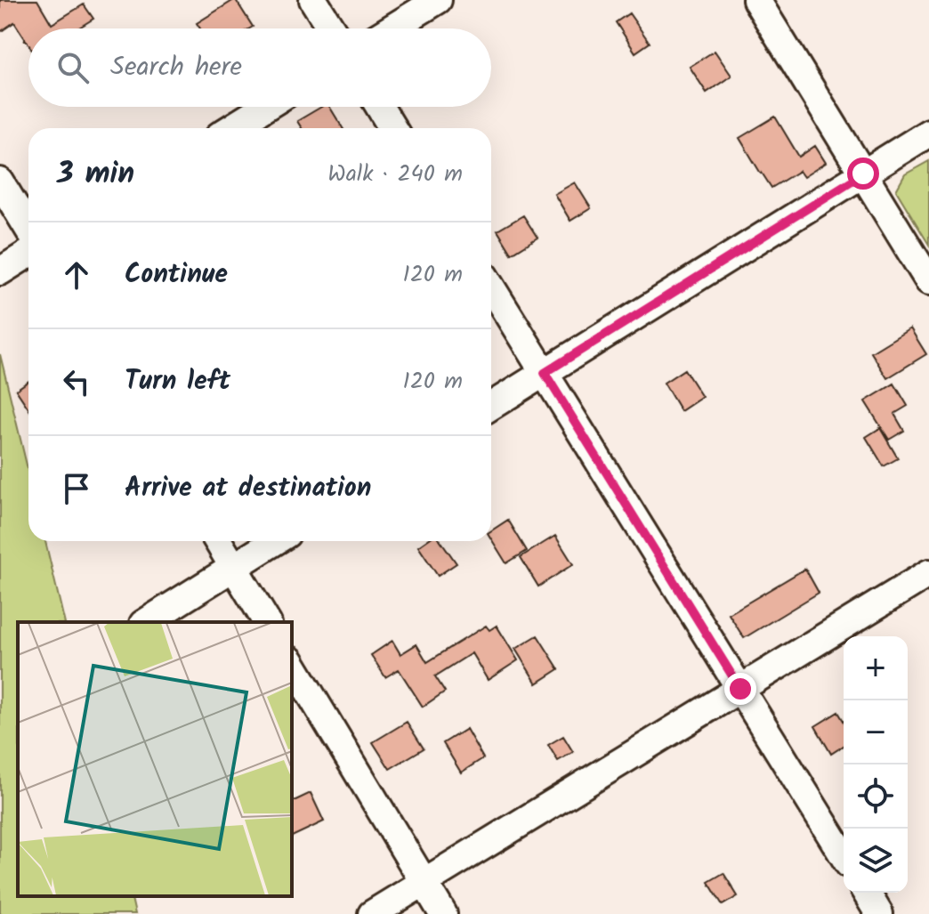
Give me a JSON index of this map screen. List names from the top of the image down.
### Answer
{
  "page": {
    "search": "Search here",
    "heading": ["3 min", "Walk · 240 m"],
    "list": [
      ["Continue", "120 m"],
      ["Turn left", "120 m"],
      "Arrive at destination"
    ],
    "map_buttons": ["+", "−"]
  }
}
